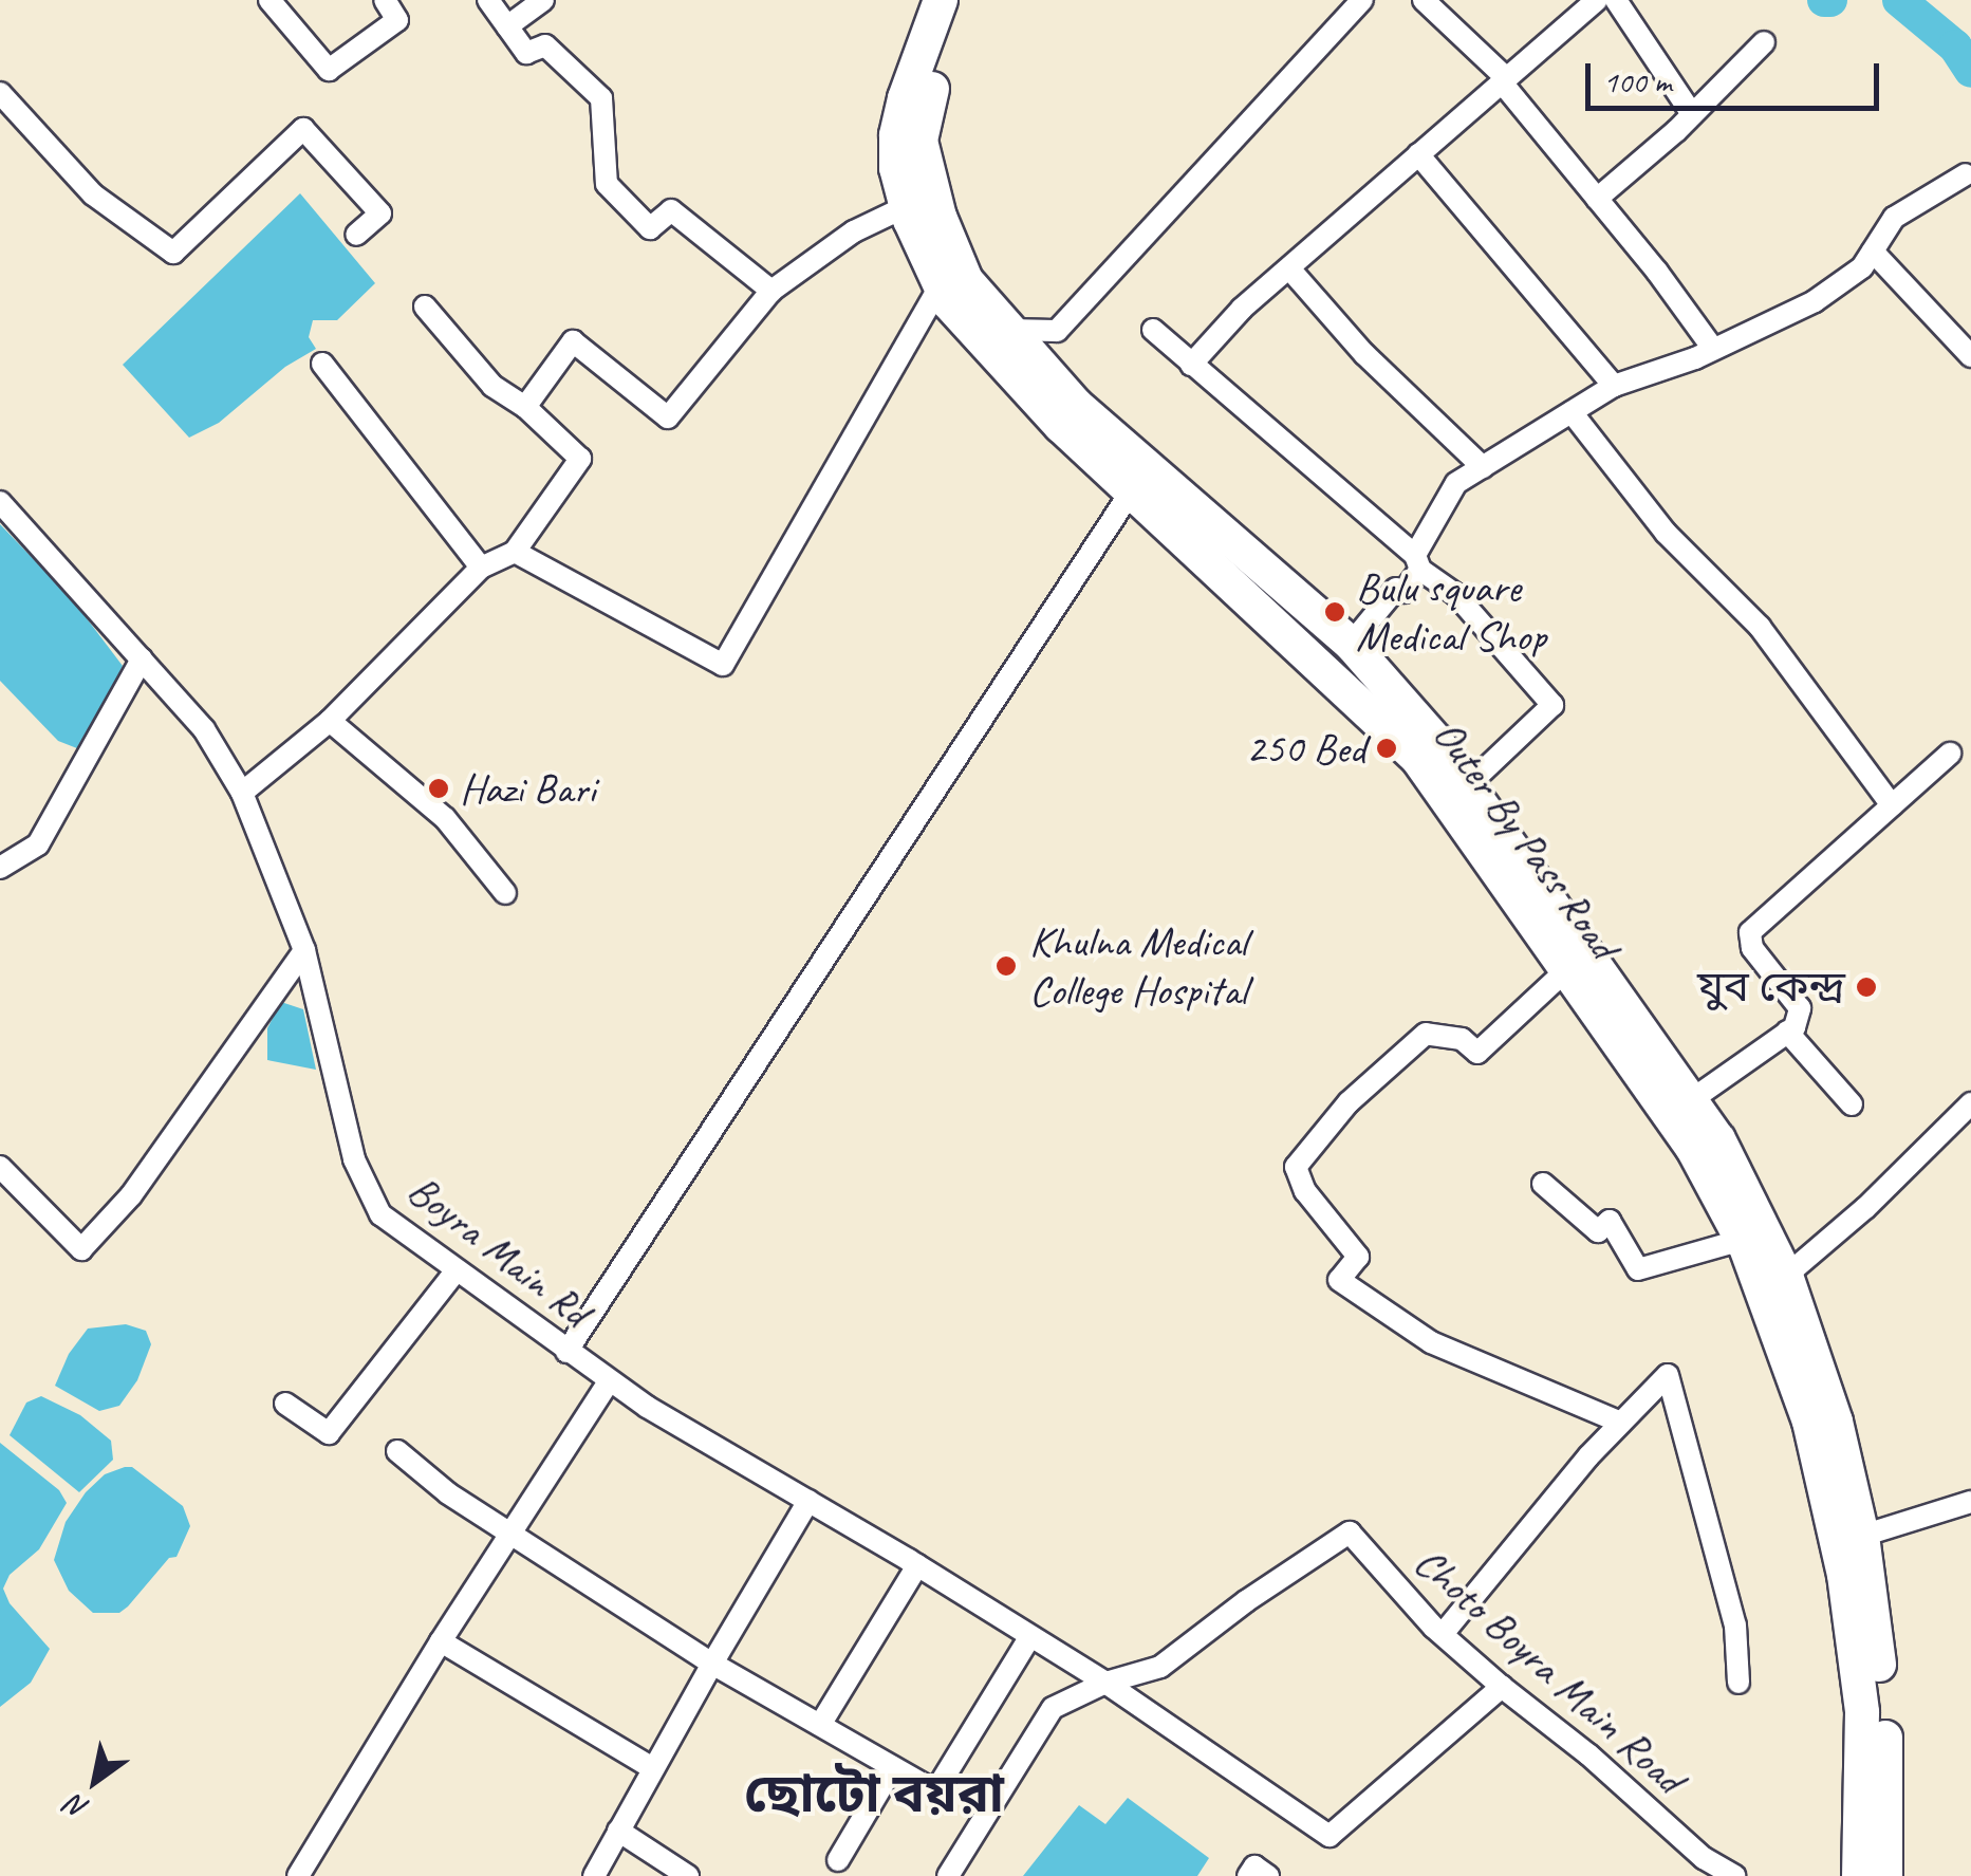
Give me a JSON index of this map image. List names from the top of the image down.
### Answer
{
  "streets": {
    "main road": ["Outer By Pass Road"],
    "street": ["Boyra Main Rd", "Choto Boyra Main Road"]
  },
  "crossings": [
    ["Boyra Main Rd", "Choto Boyra Main Road"]
  ],
  "districts": ["ছোটো বয়রা"],
  "places": [
    "Bulu square Medical Shop",
    "250 Bed",
    "Hazi Bari",
    "Khulna Medical College Hospital",
    "যুব কেন্দ্র"
  ],
  "scale_bar": "100 m",
  "north": "bottom left"
}
